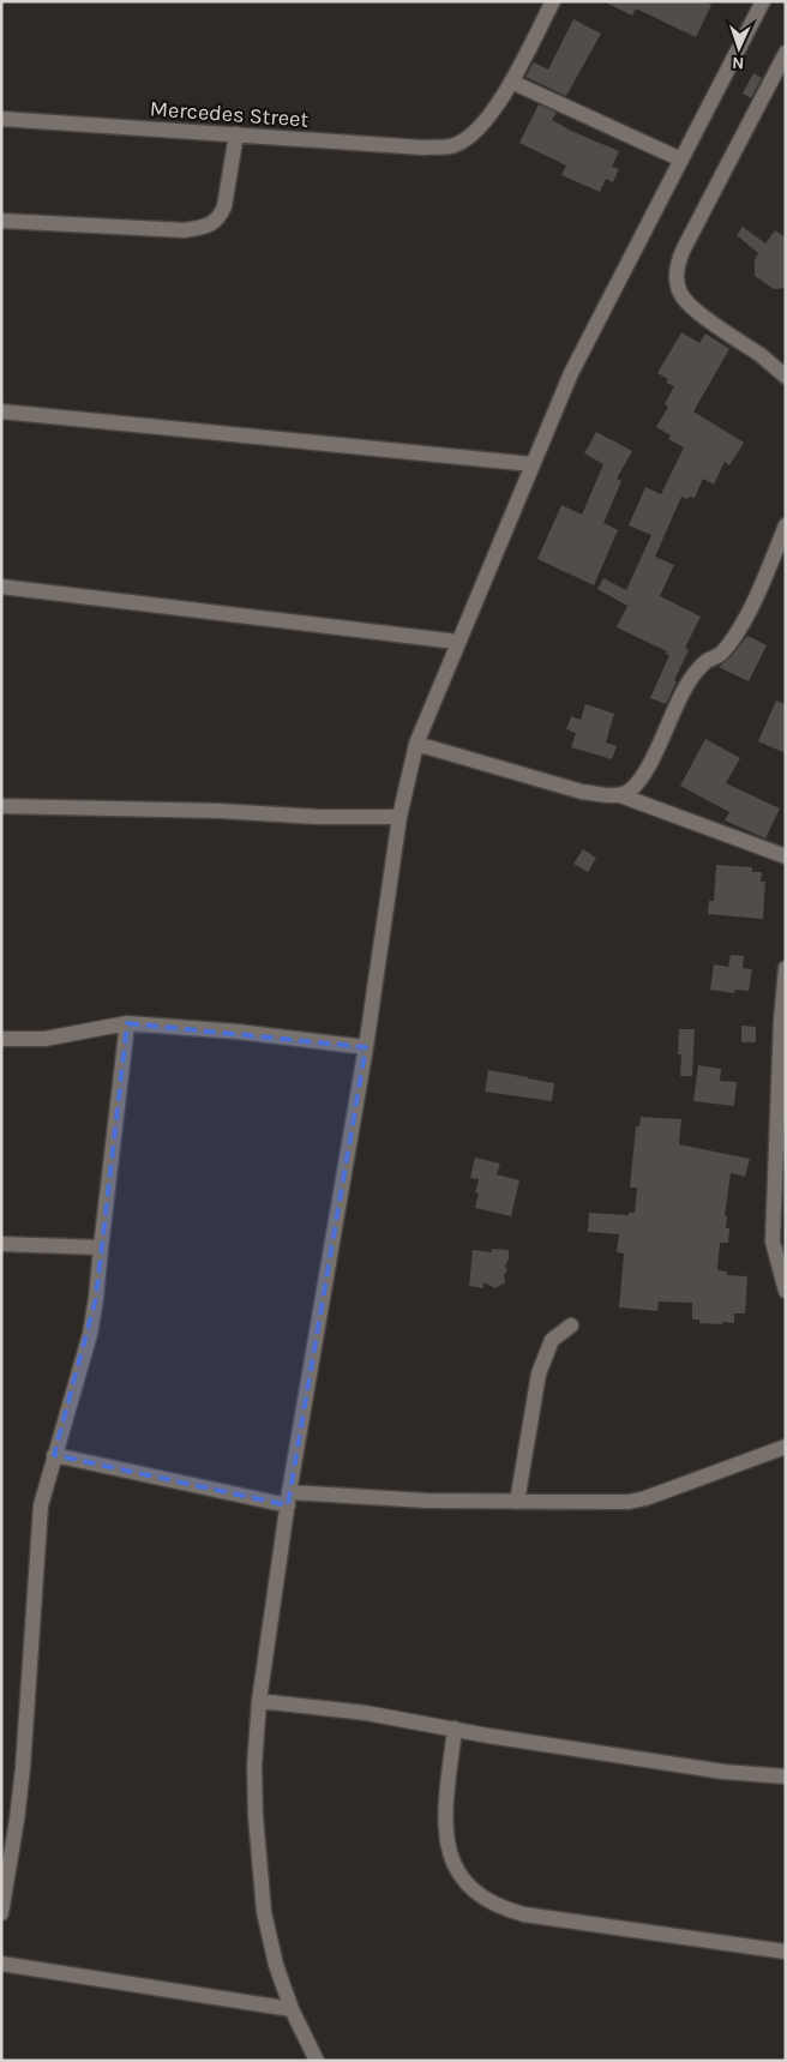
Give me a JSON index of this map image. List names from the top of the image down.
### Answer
{
  "streets": {
    "street": ["Mercedes Street"]
  },
  "north": "bottom"
}
